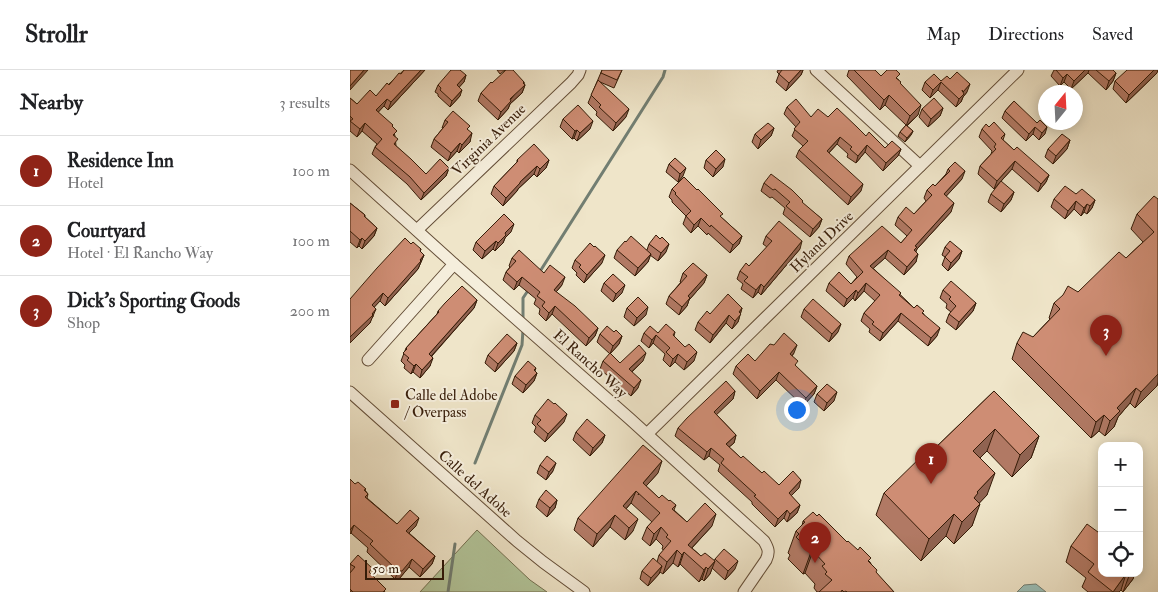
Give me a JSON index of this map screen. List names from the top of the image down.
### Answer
{
  "streets": {
    "street": [
      "Virginia Avenue",
      "Hyland Drive",
      "El Rancho Way",
      "Calle del Adobe"
    ]
  },
  "crossings": [
    ["Virginia Avenue", "El Rancho Way"],
    ["Hyland Drive", "El Rancho Way"]
  ],
  "places": {
    "transit": ["Calle del Adobe / Overpass"]
  },
  "scale_bar": "50 m",
  "north": "top",
  "page": {
    "header": "Strollr",
    "nav": ["Map", "Directions", "Saved"],
    "heading": ["Nearby", "3 results"],
    "list": [
      {
        "mark": "1",
        "name": "Residence Inn",
        "note": "Hotel",
        "value": "100 m"
      },
      {
        "mark": "2",
        "name": "Courtyard",
        "note": "Hotel · El Rancho Way",
        "value": "100 m"
      },
      {
        "mark": "3",
        "name": "Dick's Sporting Goods",
        "note": "Shop",
        "value": "200 m"
      }
    ],
    "pins": ["3", "1", "2"],
    "map_buttons": ["+", "−"],
    "scale": "50 m"
  }
}
